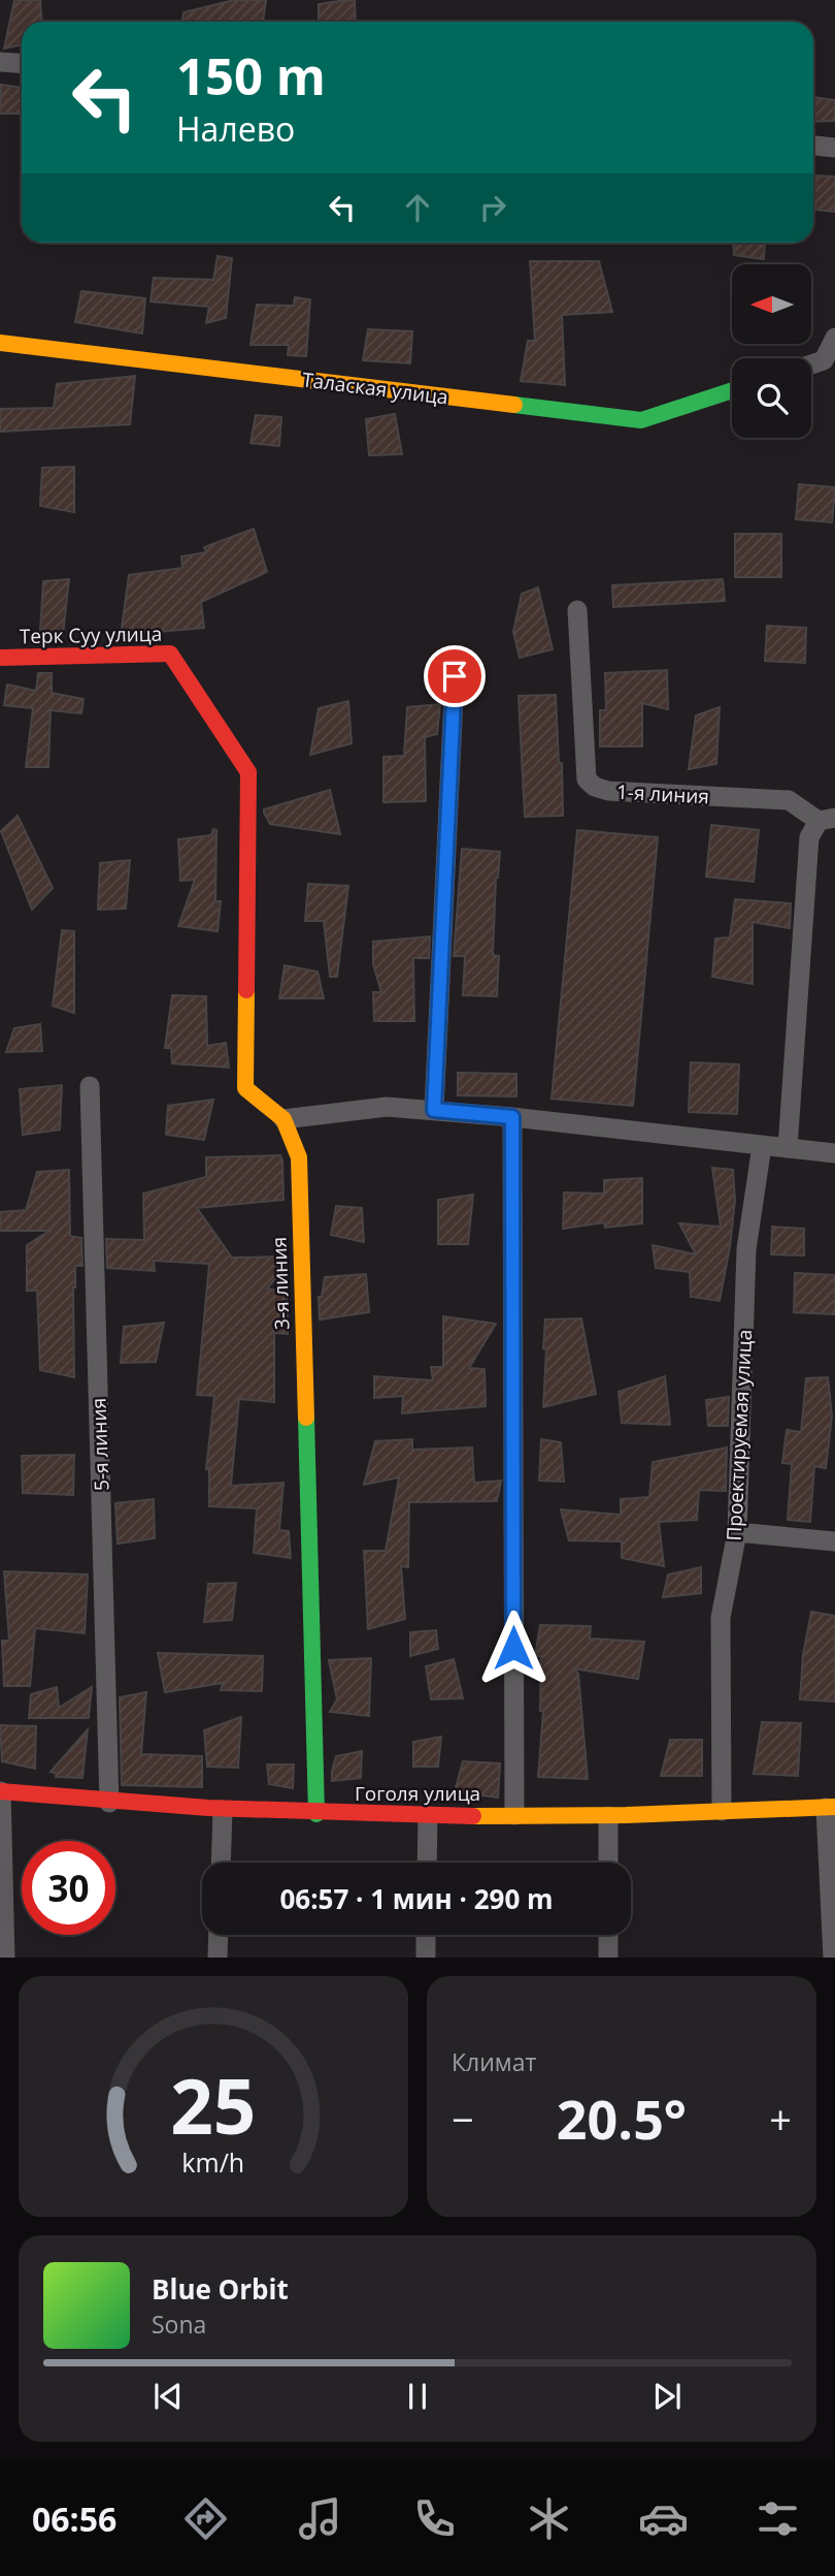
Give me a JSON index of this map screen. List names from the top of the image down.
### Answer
{
  "streets": {
    "street": [
      "Талаская улица",
      "Терк Суу улица",
      "1-я линия",
      "3-я линия",
      "Проектируемая улица",
      "5-я линия",
      "Гоголя улица"
    ]
  },
  "crossings": [
    ["Терк Суу улица", "3-я линия"],
    ["3-я линия", "Гоголя улица"],
    ["Проектируемая улица", "Гоголя улица"],
    ["5-я линия", "Гоголя улица"]
  ],
  "north": "left",
  "page": {
    "turn": ["150 m", "Налево"],
    "limit": "30",
    "trip": "06:57 · 1 мин · 290 m",
    "tile": "Климат",
    "heat": ["−", "20.5°", "+"],
    "song": ["Blue Orbit", "Sona"],
    "tabs": "06:56",
    "gauge": ["25", "km/h"]
  }
}
